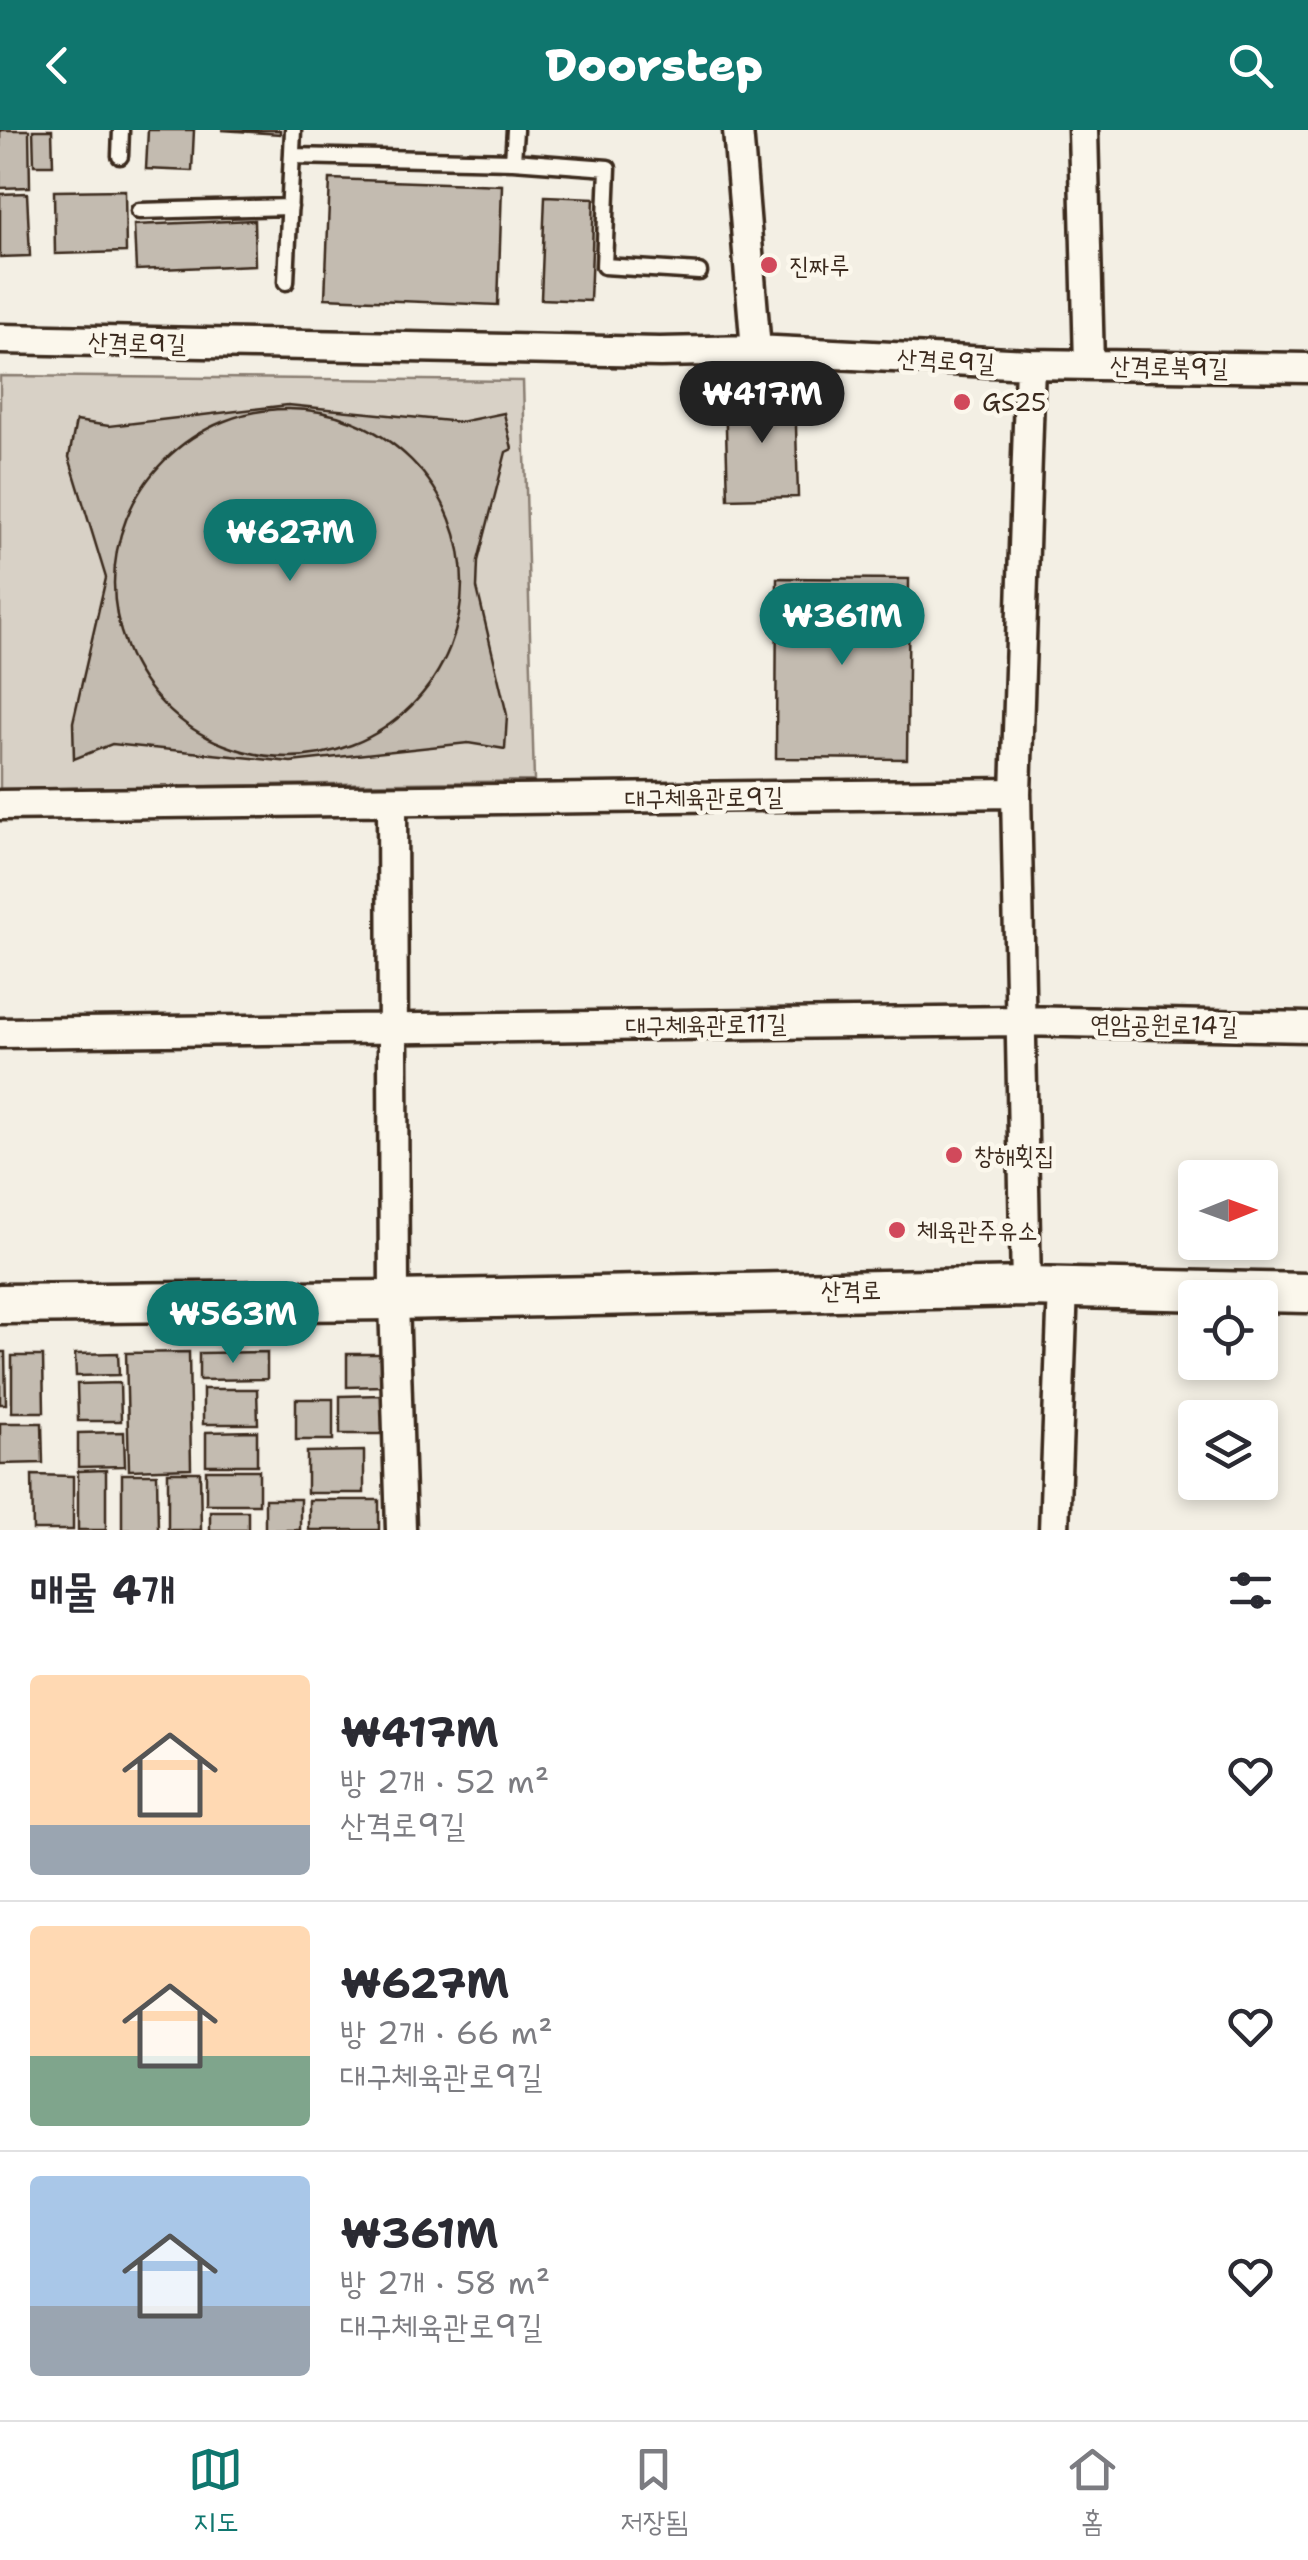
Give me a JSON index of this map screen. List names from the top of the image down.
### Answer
{
  "streets": {
    "street": [
      "산격로9길",
      "산격로북9길",
      "대구체육관로9길",
      "대구체육관로11길",
      "연암공원로14길",
      "산격로"
    ]
  },
  "crossings": [
    ["산격로9길", "산격로북9길"],
    ["산격로9길", "대구체육관로9길"],
    ["산격로9길", "대구체육관로11길"],
    ["산격로9길", "연암공원로14길"],
    ["산격로9길", "산격로"],
    ["대구체육관로11길", "연암공원로14길"]
  ],
  "places": [
    "진짜루",
    "GS25",
    "창해횟집",
    "체육관주유소"
  ],
  "north": "right",
  "page": {
    "header": "Doorstep",
    "price": [
      "₩417M",
      "₩627M",
      "₩361M",
      "₩563M"
    ],
    "heading": "매물 4개",
    "list": [
      {
        "name": "₩417M",
        "note": "방 2개 · 52 m² · 산격로9길"
      },
      {
        "name": "₩627M",
        "note": "방 2개 · 66 m² · 대구체육관로9길"
      },
      {
        "name": "₩361M",
        "note": "방 2개 · 58 m² · 대구체육관로9길"
      }
    ],
    "tabs": ["지도", "저장됨", "홈"]
  }
}
